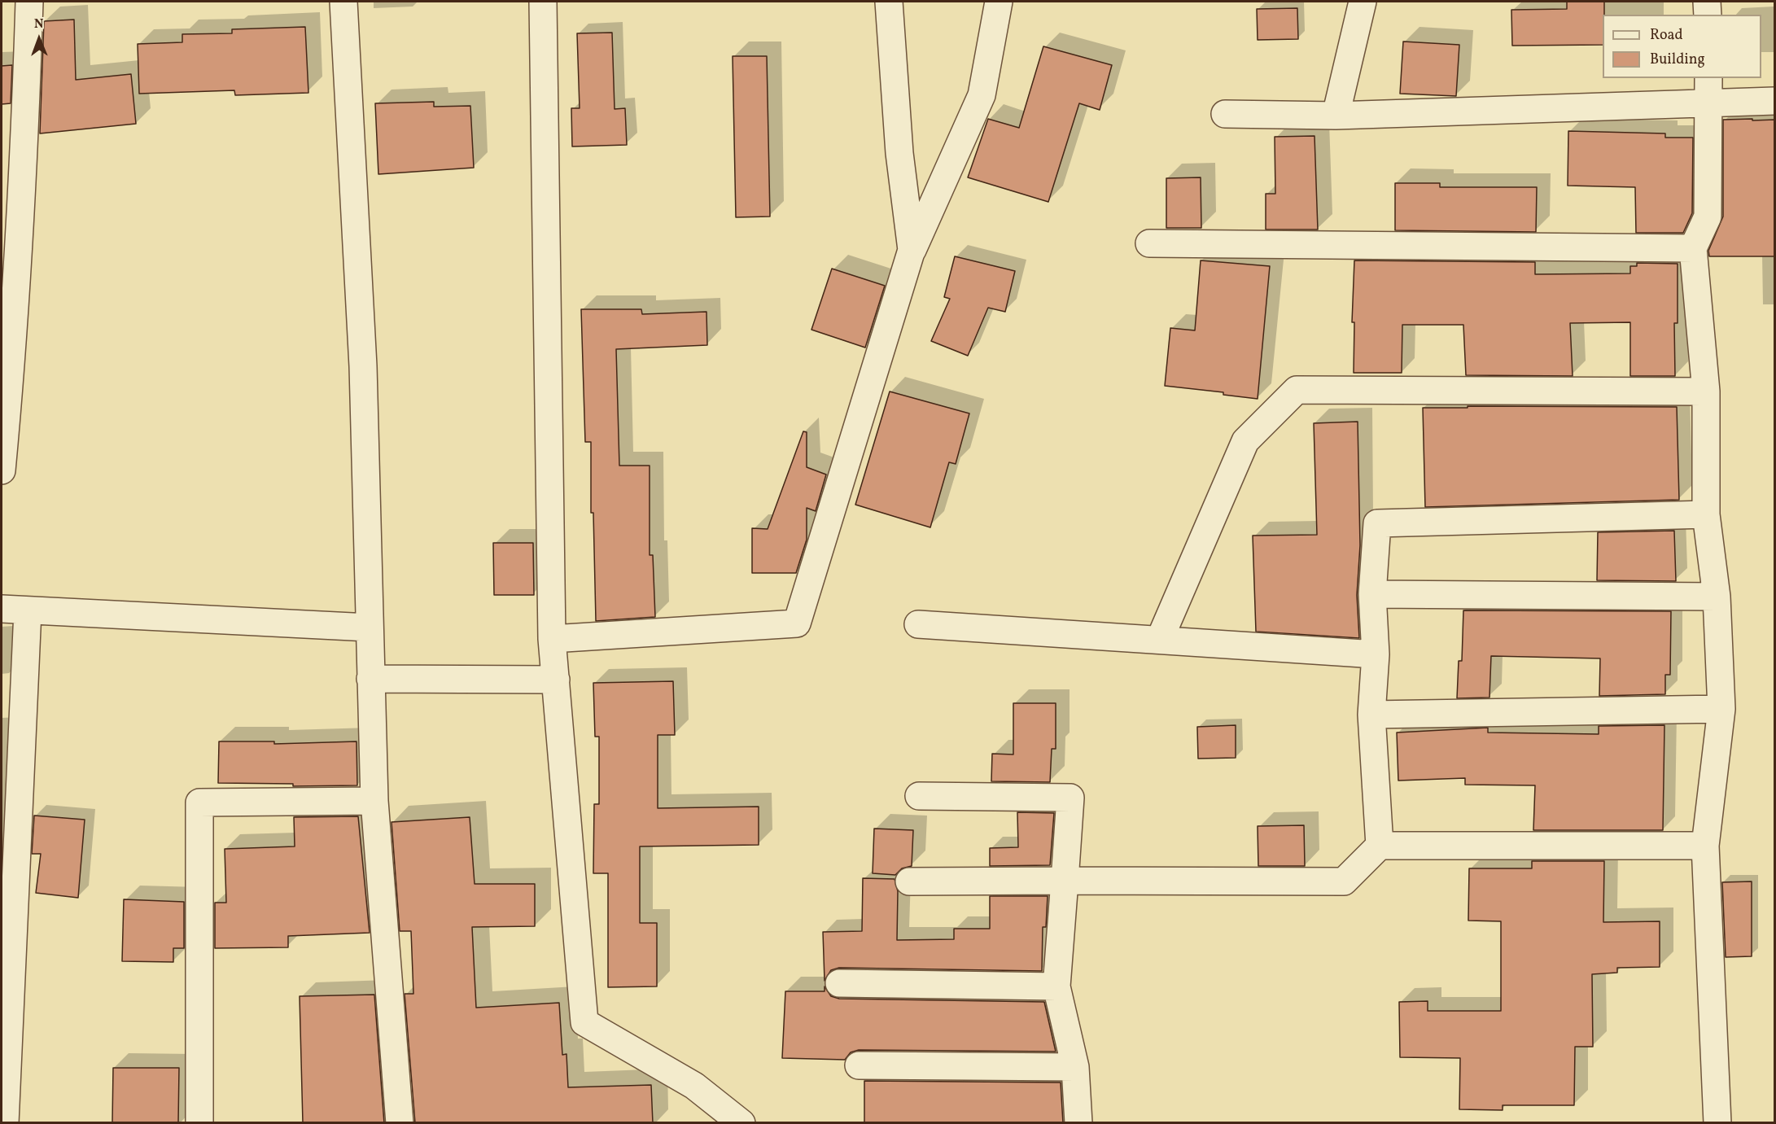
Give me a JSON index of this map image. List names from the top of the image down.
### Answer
{
  "legend": ["Road", "Building"],
  "north": "top"
}
